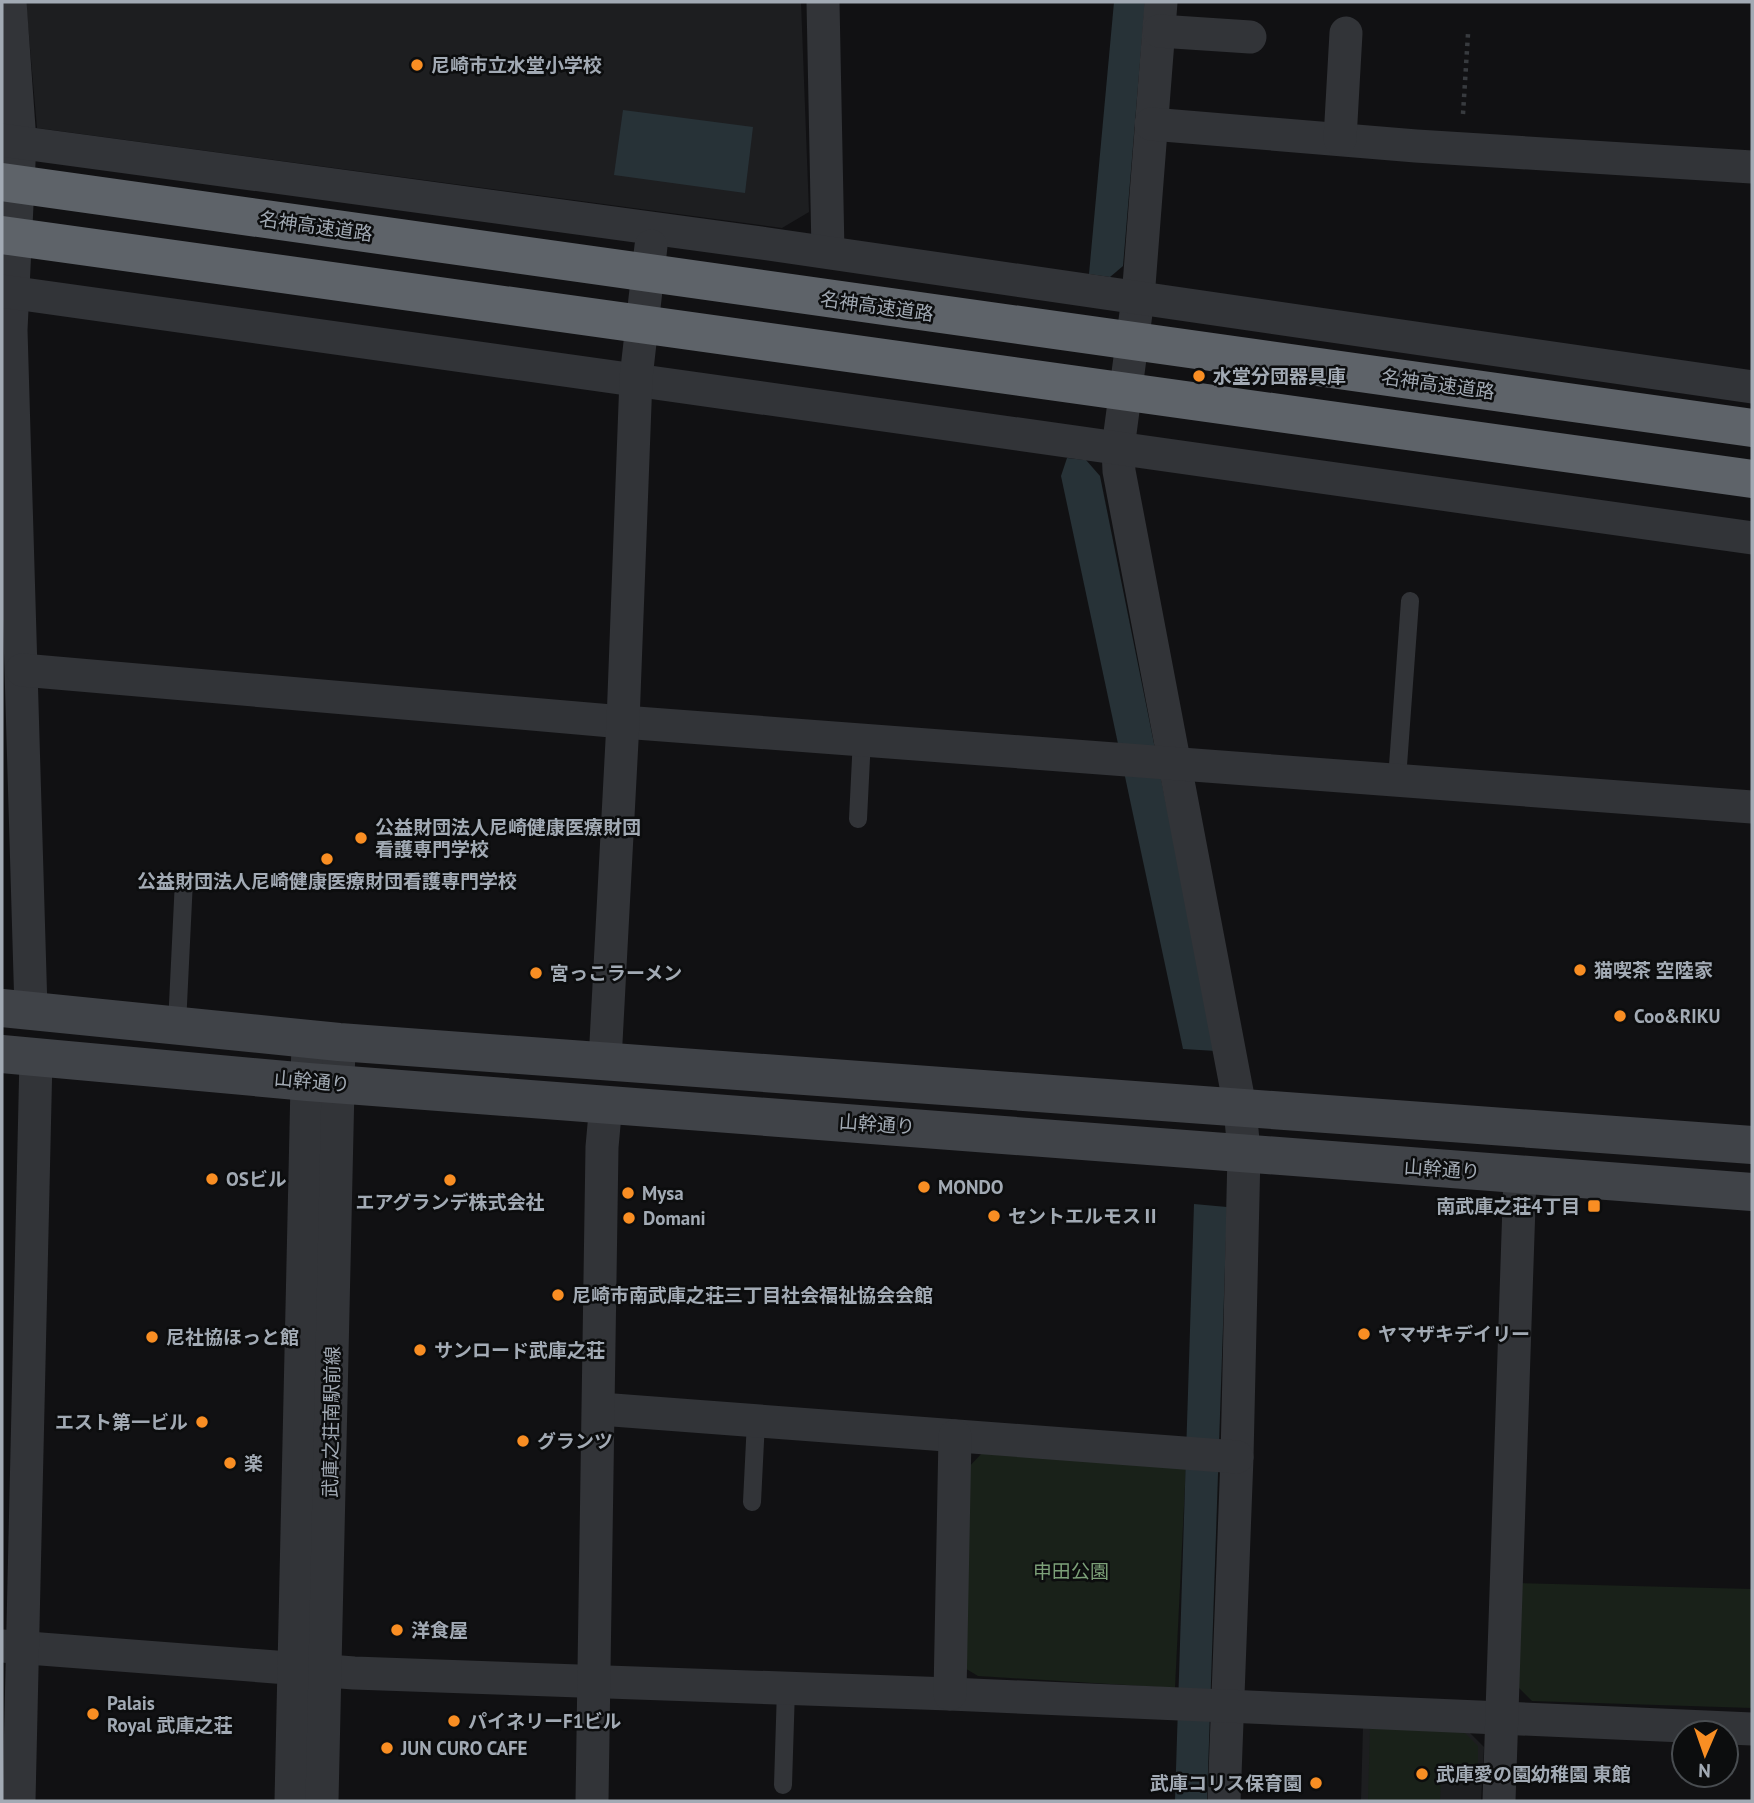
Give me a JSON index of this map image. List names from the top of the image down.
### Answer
{
  "streets": {
    "highway": ["名神高速道路"],
    "street": ["山幹通り", "武庫之荘南駅前線"]
  },
  "crossings": [
    ["山幹通り", "武庫之荘南駅前線"]
  ],
  "parks": ["申田公園"],
  "places": {
    "other": [
      "尼崎市立水堂小学校",
      "水堂分団器具庫",
      "公益財団法人尼崎健康医療財団 看護専門学校",
      "公益財団法人尼崎健康医療財団看護専門学校",
      "猫喫茶 空陸家",
      "宮っこラーメン",
      "Coo&RIKU",
      "OSビル",
      "エアグランデ株式会社",
      "MONDO",
      "Mysa",
      "セントエルモスⅡ",
      "Domani",
      "尼崎市南武庫之荘三丁目社会福祉協会会館",
      "ヤマザキデイリー",
      "尼社協ほっと館",
      "サンロード武庫之荘",
      "エスト第一ビル",
      "グランツ",
      "楽",
      "洋食屋",
      "Palais Royal 武庫之荘",
      "パイネリーF1ビル",
      "JUN CURO CAFE",
      "武庫愛の園幼稚園 東館",
      "武庫コリス保育園"
    ],
    "transit": ["南武庫之荘4丁目"]
  },
  "north": "bottom"
}
